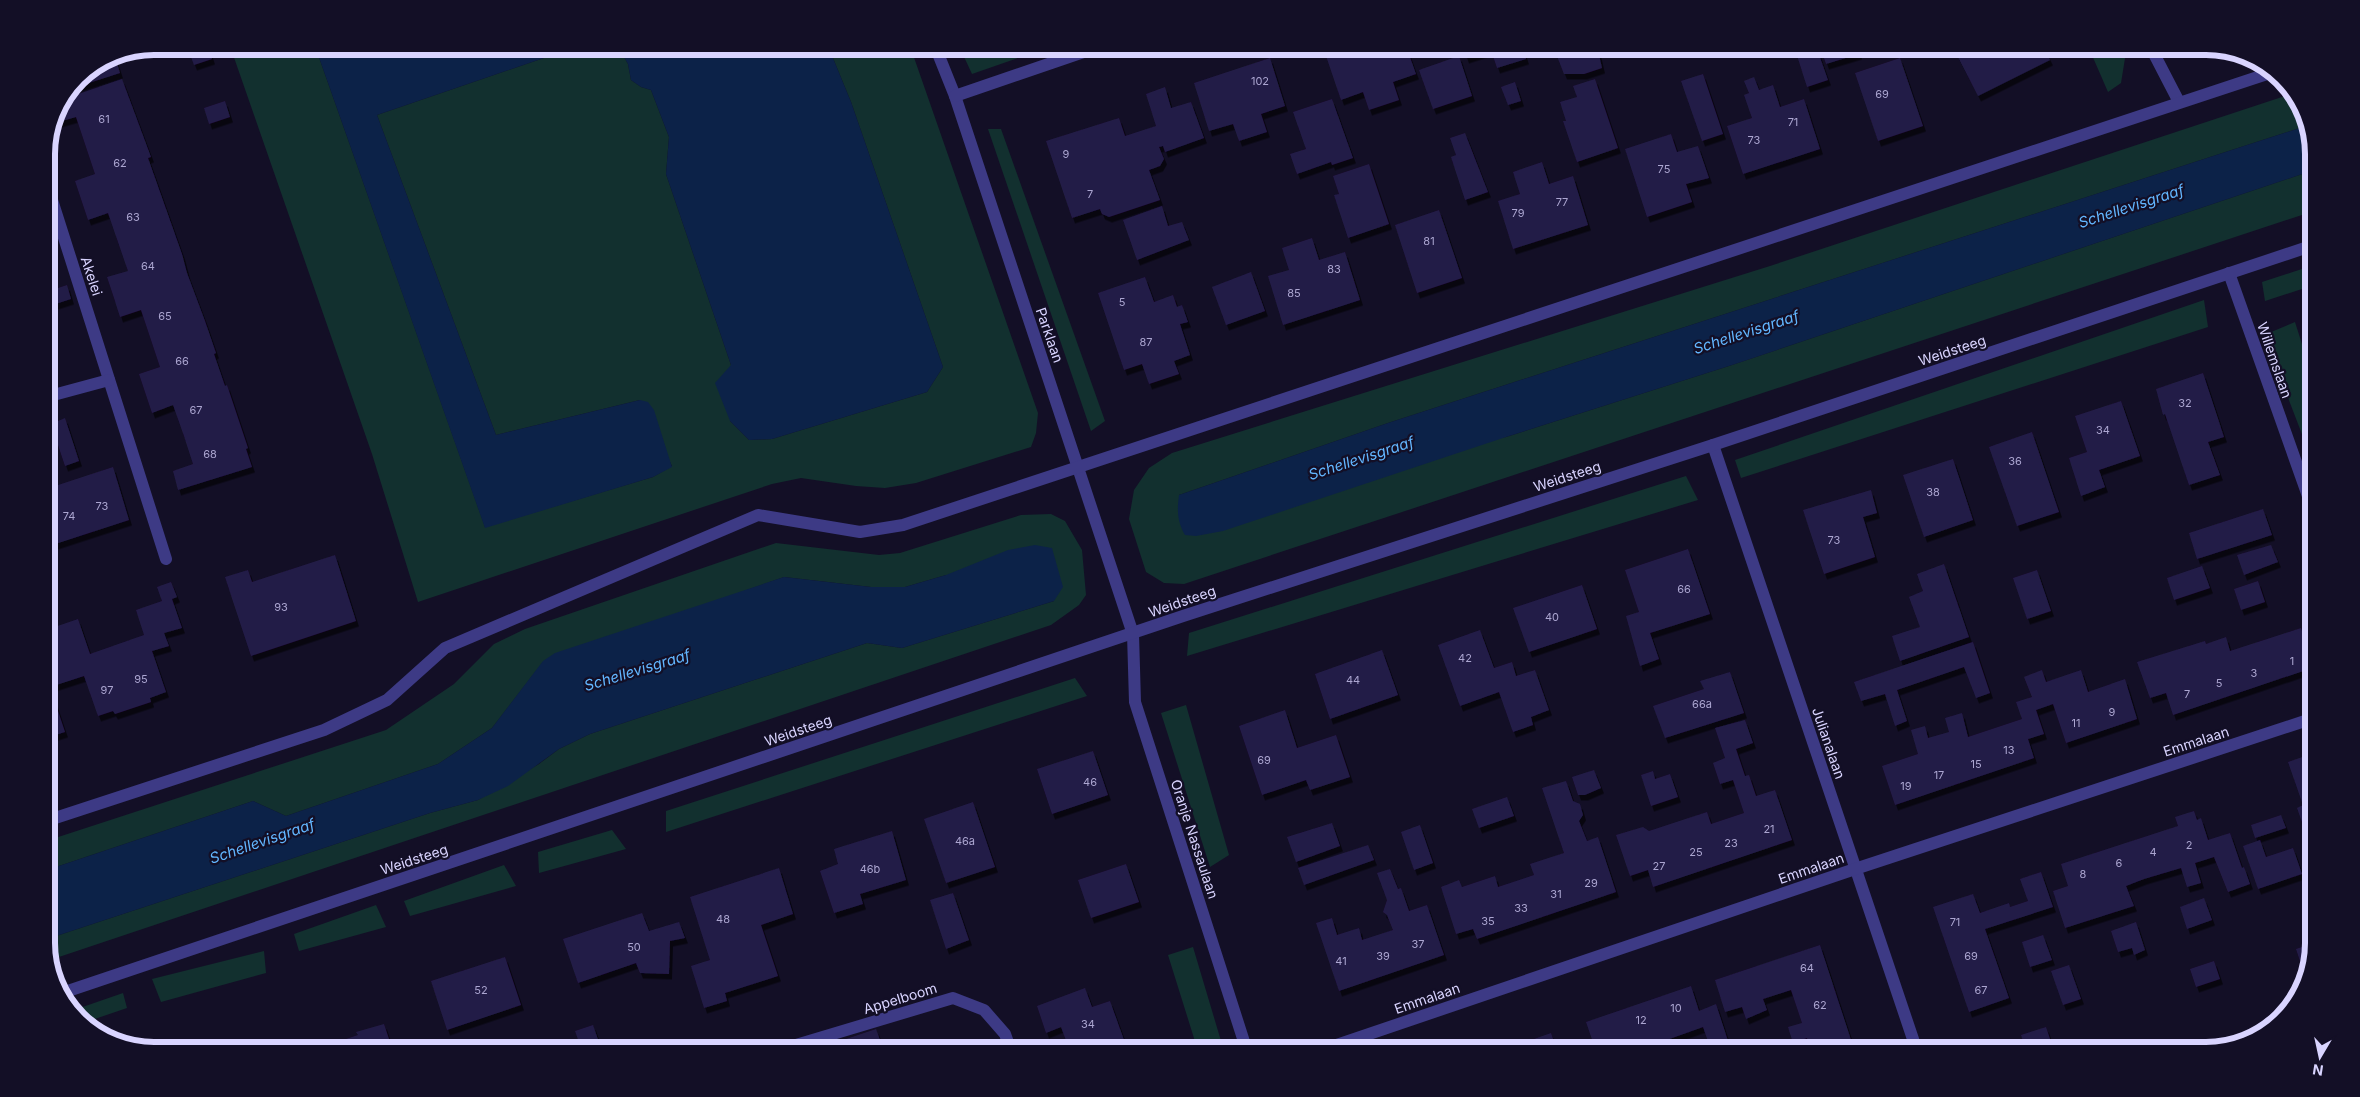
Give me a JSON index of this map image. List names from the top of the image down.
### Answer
{
  "streets": {
    "street": [
      "Akelei",
      "Parklaan",
      "Weidsteeg",
      "Willemslaan",
      "Emmalaan",
      "Julianalaan",
      "Oranje Nassaulaan",
      "Appelboom"
    ]
  },
  "crossings": [
    ["Parklaan", "Weidsteeg"],
    ["Parklaan", "Oranje Nassaulaan"],
    ["Weidsteeg", "Willemslaan"],
    ["Weidsteeg", "Julianalaan"],
    ["Weidsteeg", "Oranje Nassaulaan"],
    ["Emmalaan", "Julianalaan"]
  ],
  "water": ["Schellevisgraaf"],
  "house_numbers": [
    "102",
    "69",
    "61",
    "71",
    "73",
    "9",
    "62",
    "75",
    "7",
    "77",
    "79",
    "63",
    "81",
    "64",
    "83",
    "85",
    "5",
    "65",
    "87",
    "66",
    "32",
    "67",
    "34",
    "68",
    "36",
    "38",
    "73",
    "74",
    "73",
    "66",
    "93",
    "40",
    "42",
    "1",
    "3",
    "95",
    "44",
    "5",
    "97",
    "7",
    "66a",
    "9",
    "11",
    "13",
    "69",
    "15",
    "17",
    "46",
    "19",
    "21",
    "46a",
    "23",
    "2",
    "25",
    "4",
    "6",
    "27",
    "46b",
    "8",
    "29",
    "31",
    "33",
    "48",
    "35",
    "71",
    "37",
    "50",
    "39",
    "69",
    "41",
    "64",
    "52",
    "67",
    "62",
    "10",
    "12",
    "34"
  ],
  "north": "bottom"
}
